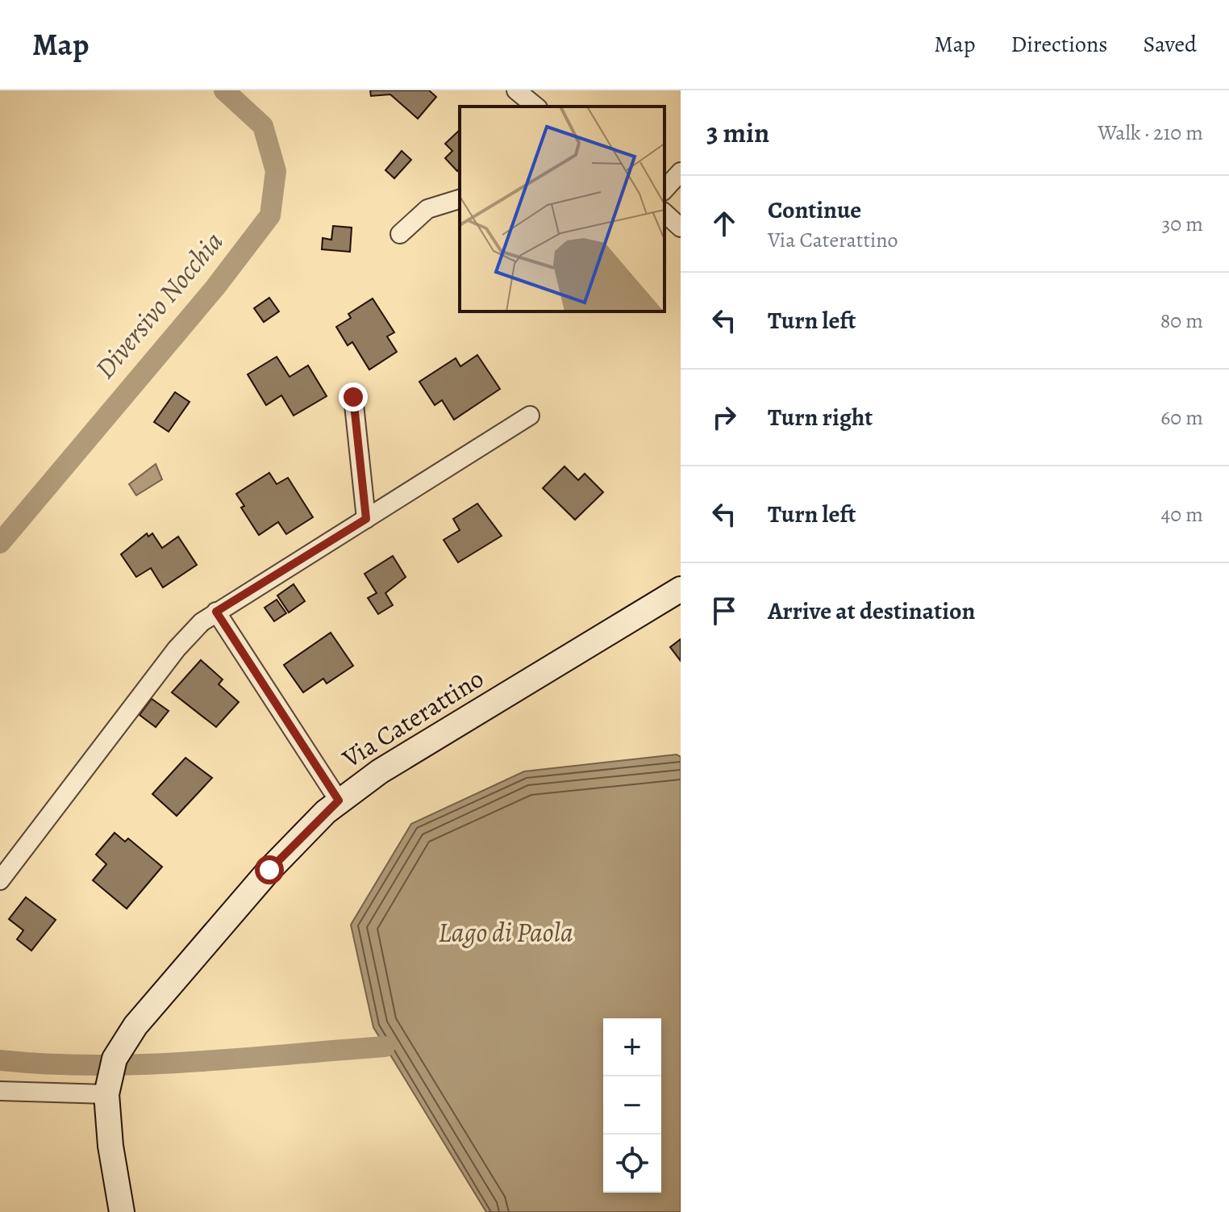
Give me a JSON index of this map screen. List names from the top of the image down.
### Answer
{
  "streets": {
    "street": ["Via Caterattino"]
  },
  "water": ["Diversivo Nocchia", "Lago di Paola"],
  "page": {
    "header": "Map",
    "nav": ["Map", "Directions", "Saved"],
    "heading": ["3 min", "Walk · 210 m"],
    "list": [
      ["Continue", "Via Caterattino", "30 m"],
      ["Turn left", "80 m"],
      ["Turn right", "60 m"],
      ["Turn left", "40 m"],
      "Arrive at destination"
    ],
    "map_buttons": ["+", "−"]
  }
}
